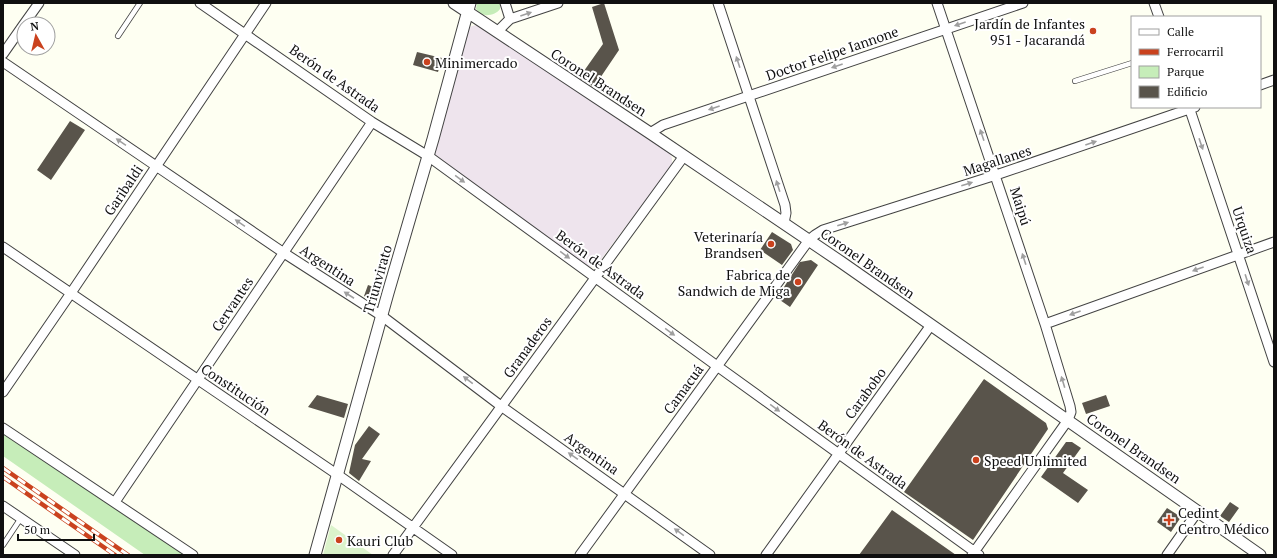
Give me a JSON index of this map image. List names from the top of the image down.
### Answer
{
  "streets": {
    "street": [
      "Doctor Felipe Iannone",
      "Berón de Astrada",
      "Coronel Brandsen",
      "Magallanes",
      "Garibaldi",
      "Maipú",
      "Urquiza",
      "Argentina",
      "Triunvirato",
      "Cervantes",
      "Granaderos",
      "Constitución",
      "Camacuá",
      "Carabobo"
    ]
  },
  "crossings": [
    ["Doctor Felipe Iannone", "Coronel Brandsen"],
    ["Doctor Felipe Iannone", "Maipú"],
    ["Berón de Astrada", "Garibaldi"],
    ["Berón de Astrada", "Triunvirato"],
    ["Berón de Astrada", "Cervantes"],
    ["Berón de Astrada", "Granaderos"],
    ["Berón de Astrada", "Camacuá"],
    ["Berón de Astrada", "Carabobo"],
    ["Coronel Brandsen", "Magallanes"],
    ["Coronel Brandsen", "Maipú"],
    ["Coronel Brandsen", "Triunvirato"],
    ["Coronel Brandsen", "Granaderos"],
    ["Coronel Brandsen", "Camacuá"],
    ["Coronel Brandsen", "Carabobo"],
    ["Magallanes", "Maipú"],
    ["Magallanes", "Urquiza"],
    ["Magallanes", "Camacuá"],
    ["Garibaldi", "Argentina"],
    ["Garibaldi", "Constitución"],
    ["Argentina", "Triunvirato"],
    ["Argentina", "Cervantes"],
    ["Argentina", "Granaderos"],
    ["Argentina", "Camacuá"],
    ["Triunvirato", "Constitución"],
    ["Cervantes", "Constitución"],
    ["Granaderos", "Constitución"]
  ],
  "one_way": [
    "Doctor Felipe Iannone",
    "Berón de Astrada",
    "Magallanes",
    "Maipú",
    "Urquiza",
    "Argentina"
  ],
  "places": {
    "other": [
      "Jardín de Infantes 951 - Jacarandá",
      "Minimercado",
      "Veterinaría Brandsen",
      "Fabrica de Sandwich de Miga",
      "Speed Unlimited",
      "Kauri Club"
    ],
    "health": ["Cedint Centro Médico"]
  },
  "legend": [
    "Calle",
    "Ferrocarril",
    "Parque",
    "Edificio"
  ],
  "scale_bar": "50 m",
  "north": "top"
}
